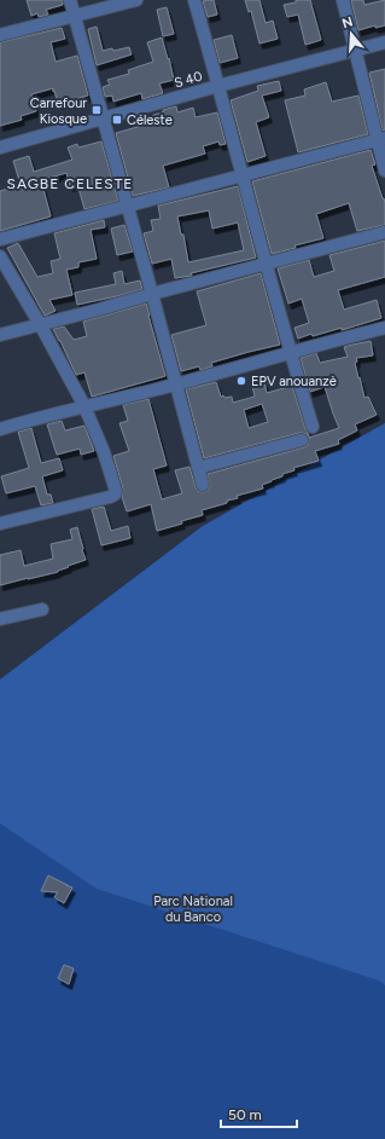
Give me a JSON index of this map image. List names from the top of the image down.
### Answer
{
  "streets": {
    "street": ["S 40"]
  },
  "districts": ["SAGBE CELESTE"],
  "parks": ["Parc National du Banco"],
  "places": {
    "transit": ["Carrefour Kiosque", "Céleste"],
    "other": ["EPV anouanzè"]
  },
  "scale_bar": "50 m",
  "north": "top"
}
